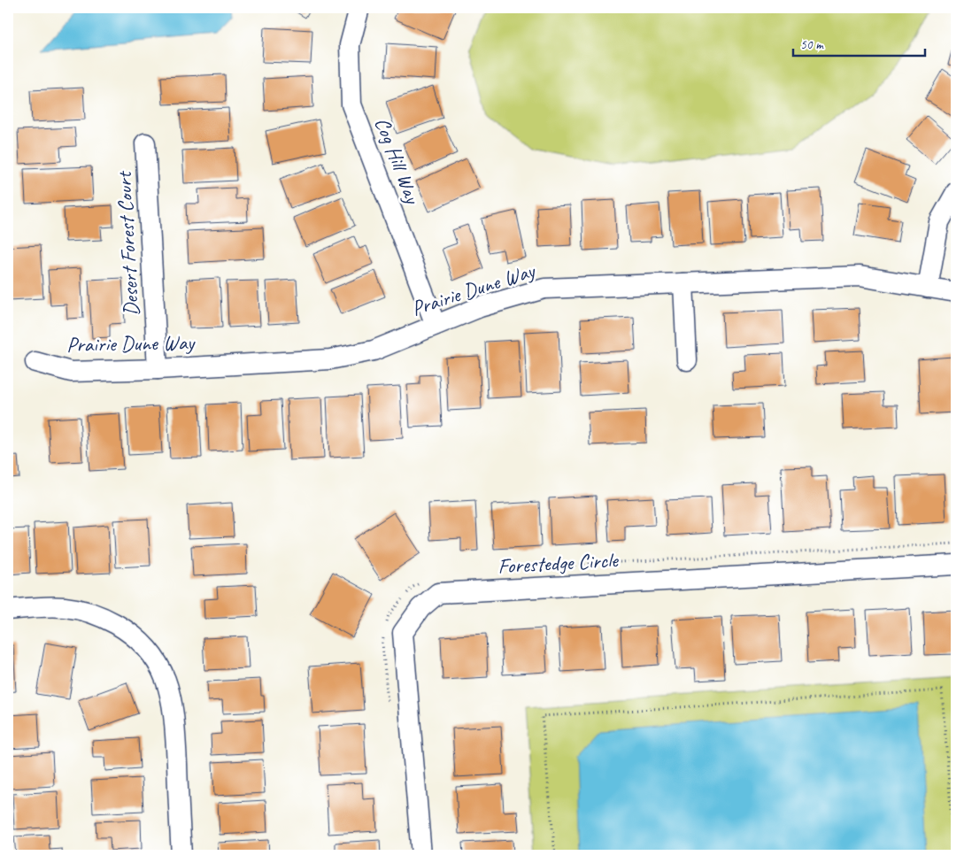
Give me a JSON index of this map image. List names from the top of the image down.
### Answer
{
  "streets": {
    "street": [
      "Cog Hill Way",
      "Desert Forest Court",
      "Prairie Dune Way",
      "Forestedge Circle"
    ]
  },
  "crossings": [
    ["Cog Hill Way", "Prairie Dune Way"],
    ["Desert Forest Court", "Prairie Dune Way"]
  ],
  "scale_bar": "50 m"
}
